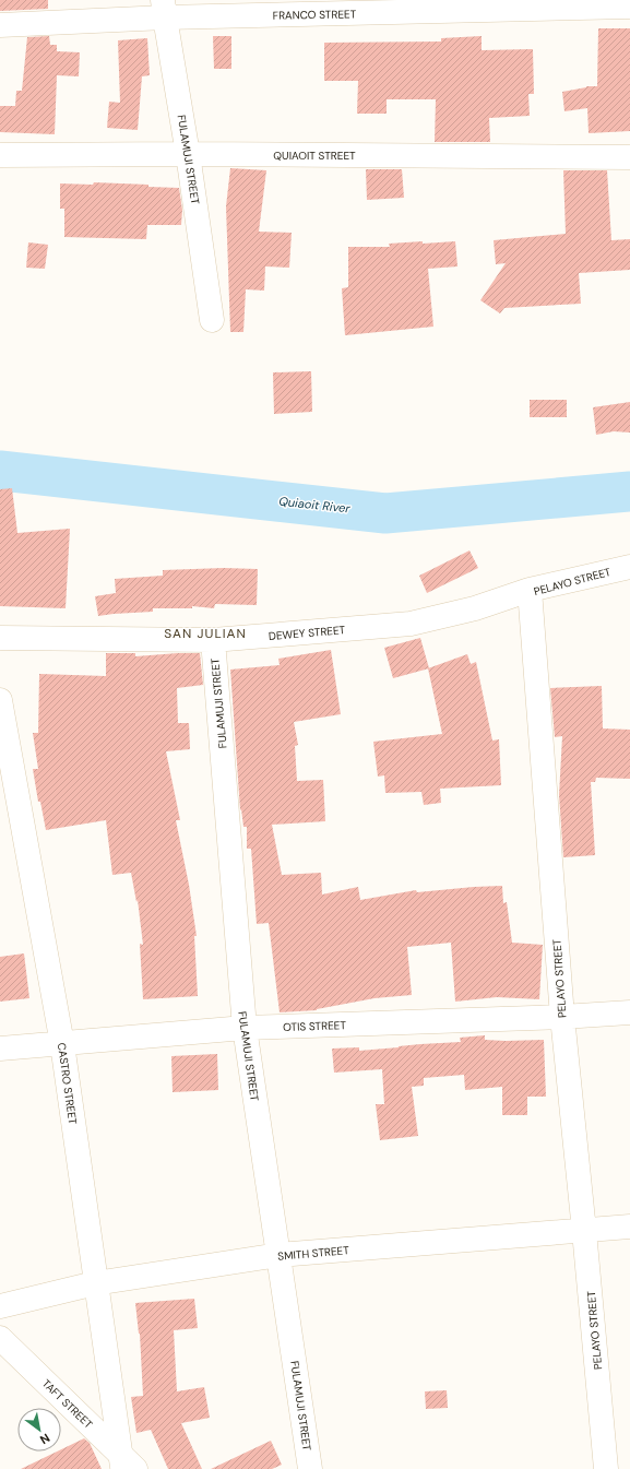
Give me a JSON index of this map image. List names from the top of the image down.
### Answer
{
  "streets": {
    "street": [
      "FRANCO STREET",
      "QUIAOIT STREET",
      "FULAMUJI STREET",
      "PELAYO STREET",
      "DEWEY STREET",
      "OTIS STREET",
      "CASTRO STREET",
      "SMITH STREET",
      "TAFT STREET"
    ]
  },
  "crossings": [
    ["FRANCO STREET", "FULAMUJI STREET"],
    ["QUIAOIT STREET", "FULAMUJI STREET"],
    ["FULAMUJI STREET", "DEWEY STREET"],
    ["FULAMUJI STREET", "OTIS STREET"],
    ["FULAMUJI STREET", "SMITH STREET"],
    ["PELAYO STREET", "DEWEY STREET"],
    ["PELAYO STREET", "OTIS STREET"],
    ["PELAYO STREET", "SMITH STREET"],
    ["OTIS STREET", "CASTRO STREET"],
    ["CASTRO STREET", "SMITH STREET"],
    ["CASTRO STREET", "TAFT STREET"]
  ],
  "districts": ["SAN JULIAN"],
  "water": ["Quiaoit River"],
  "north": "bottom right"
}
